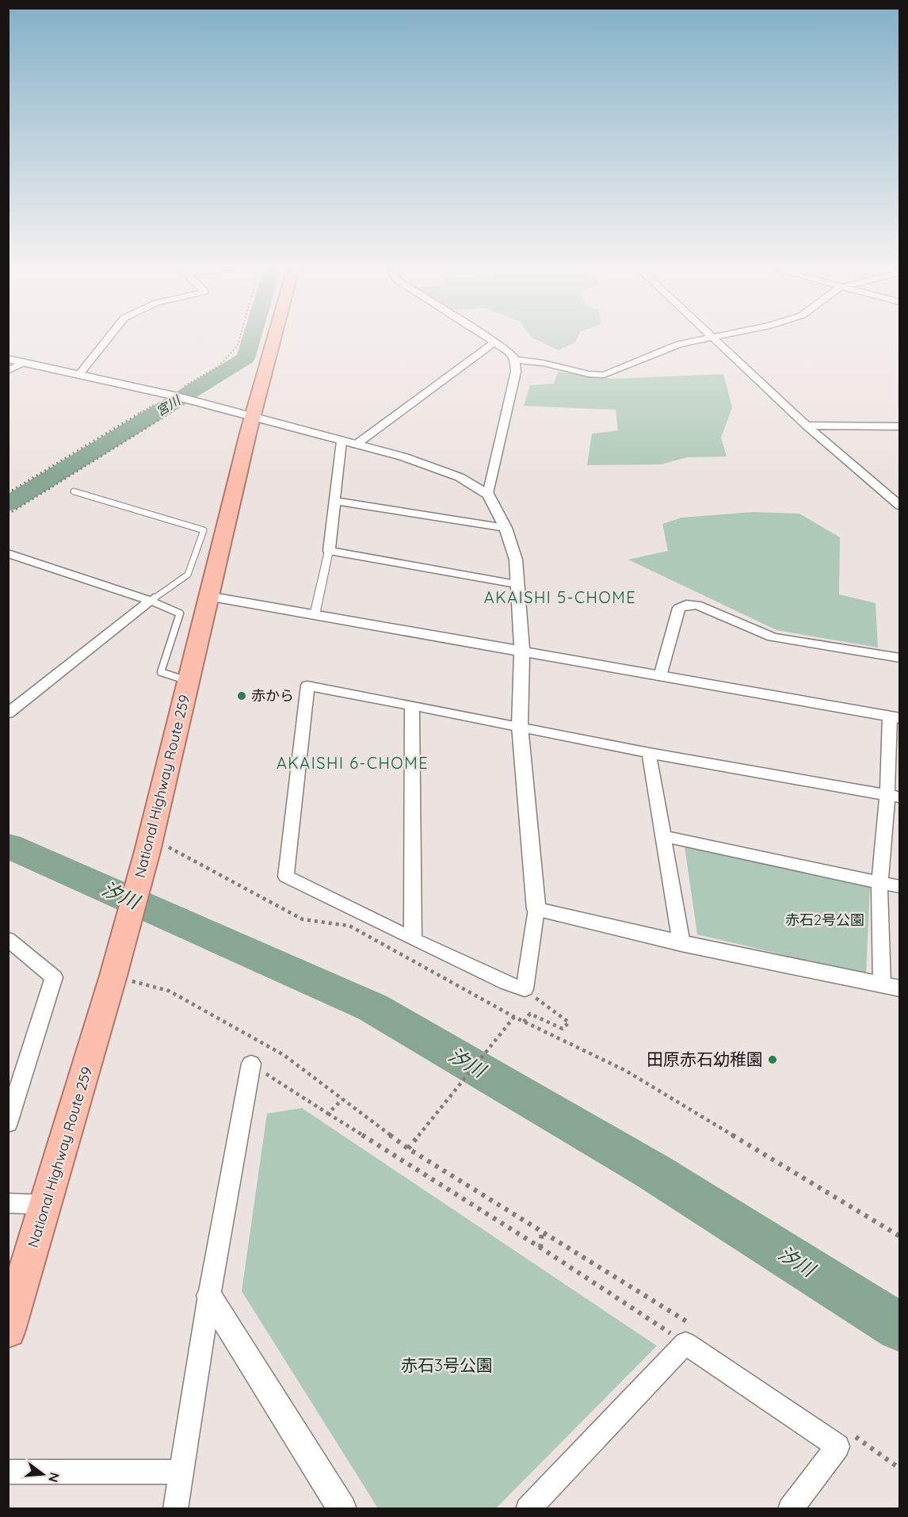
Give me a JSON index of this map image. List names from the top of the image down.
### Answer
{
  "streets": {
    "highway": ["National Highway Route 259"]
  },
  "districts": ["AKAISHI 5-CHOME", "AKAISHI 6-CHOME"],
  "water": ["宮川", "汐川"],
  "parks": ["赤石2号公園", "赤石3号公園"],
  "places": ["赤から", "田原赤石幼稚園"],
  "north": "right"
}
